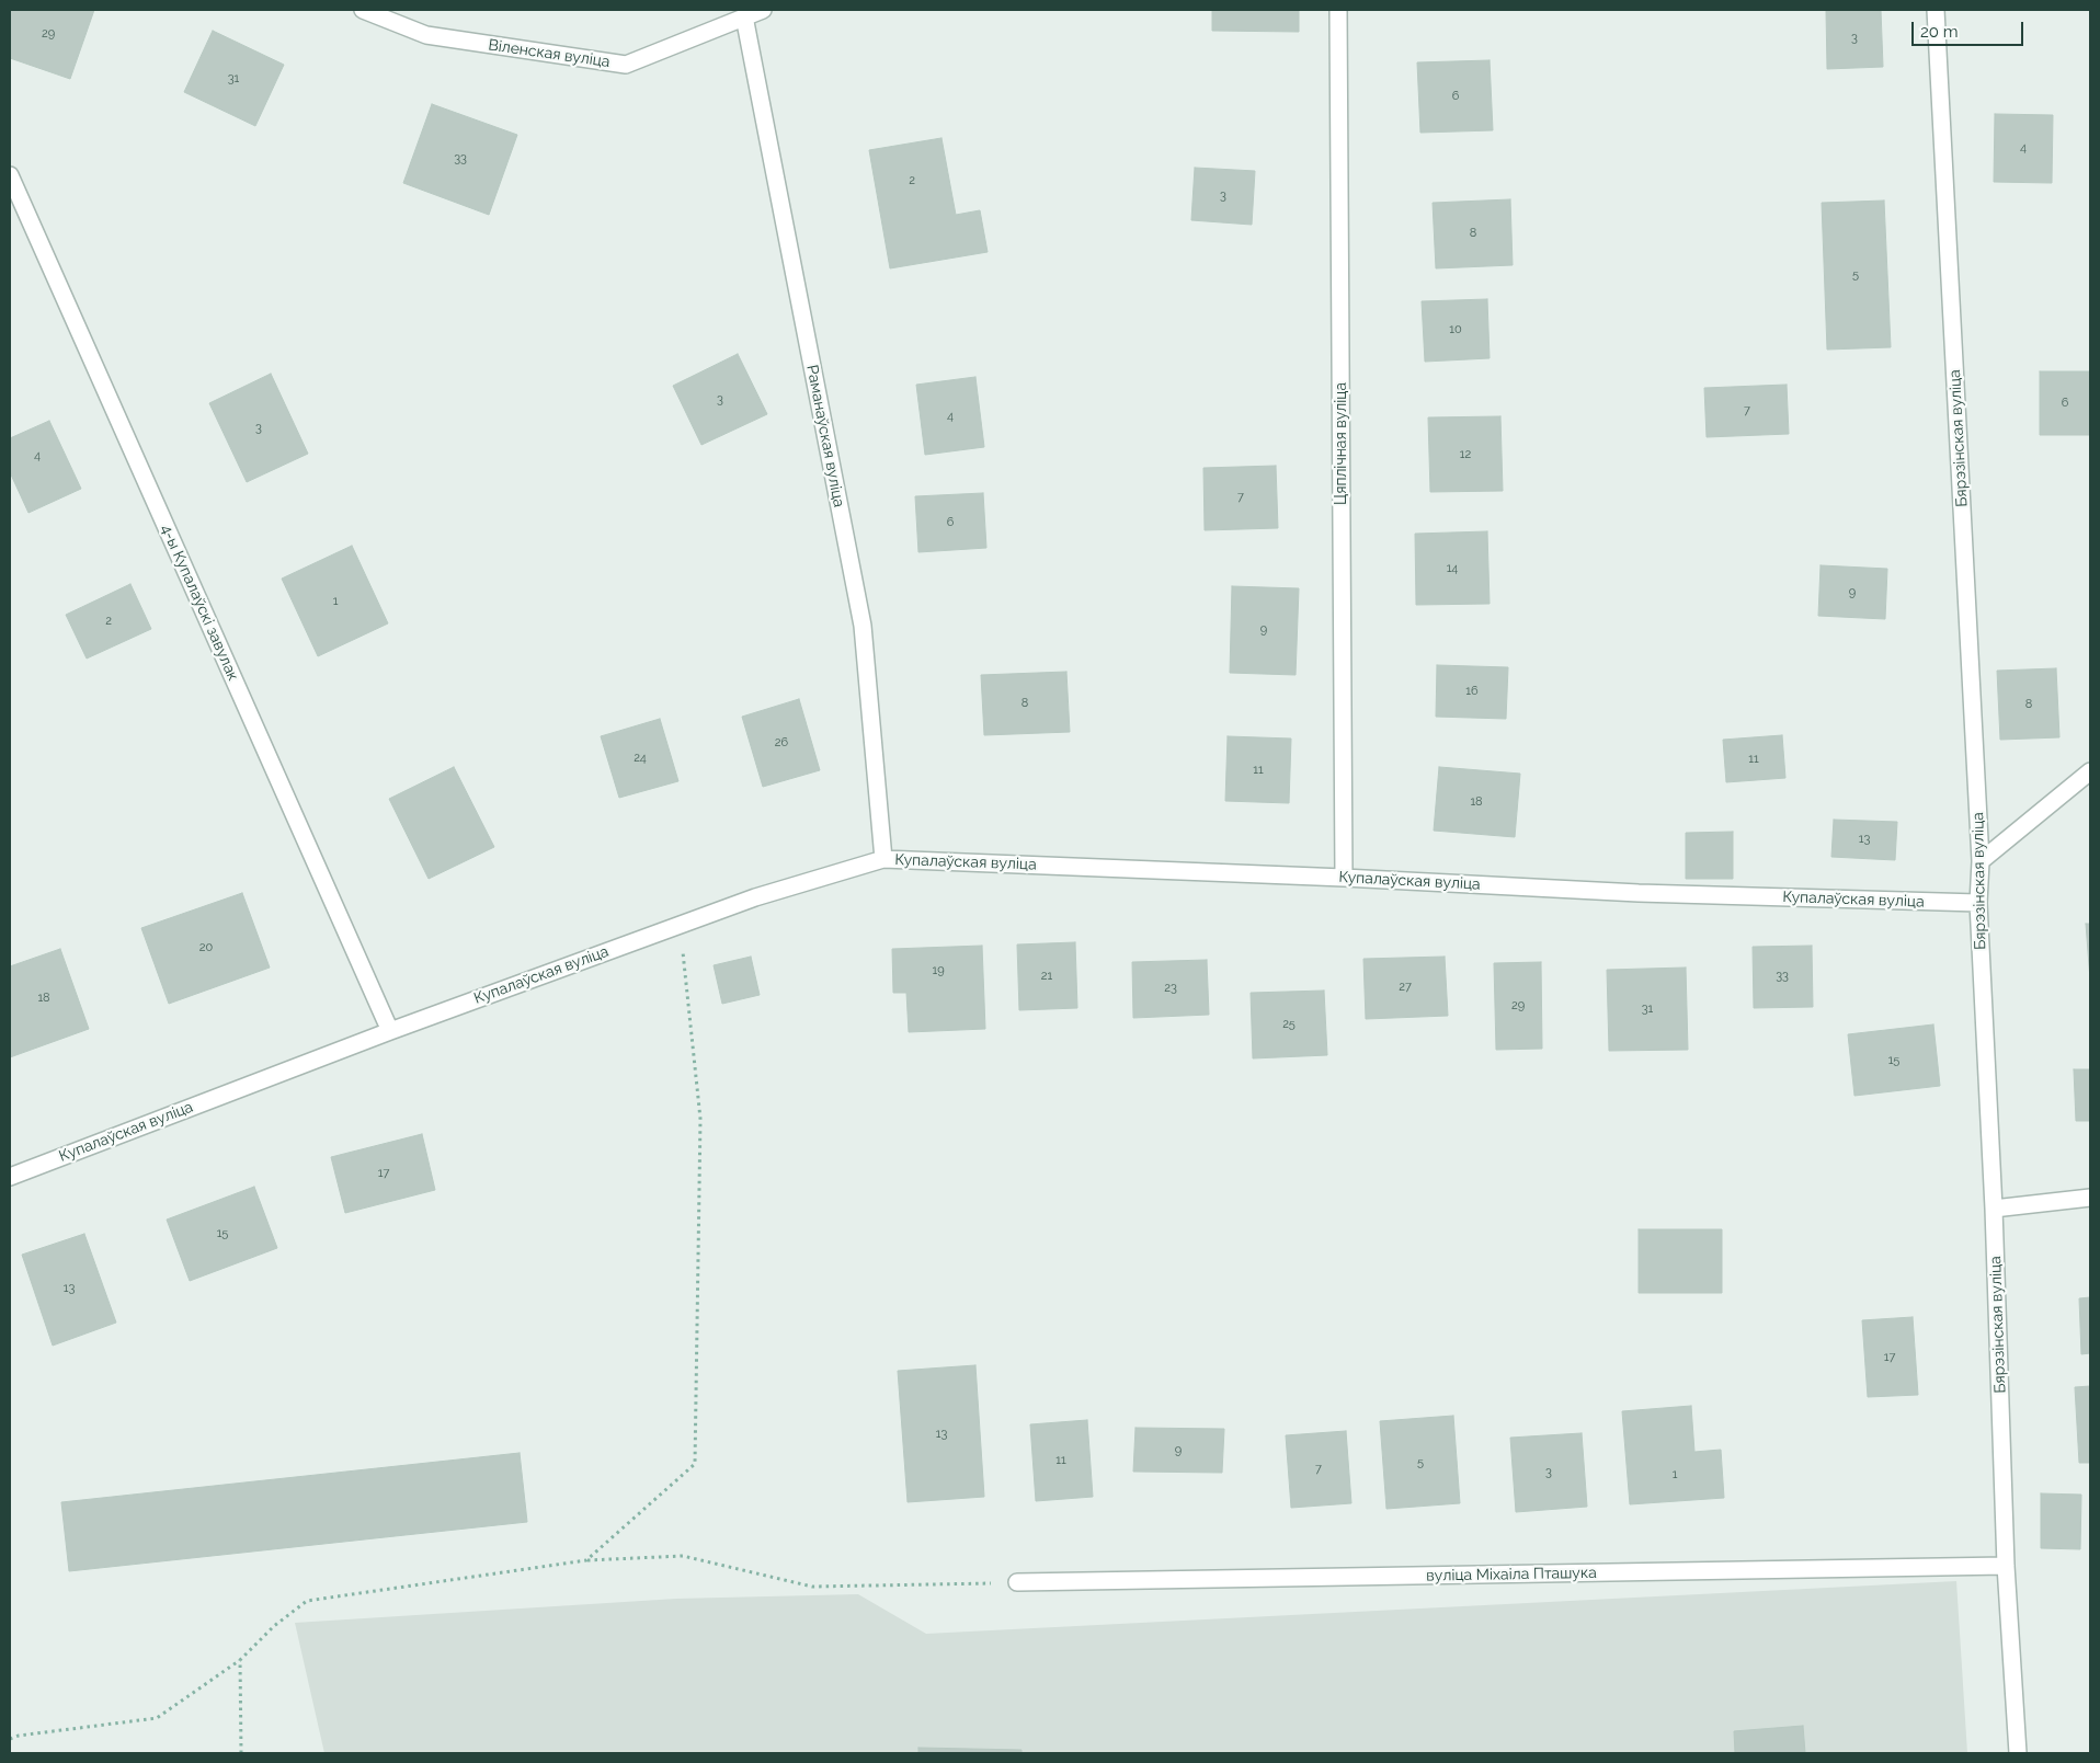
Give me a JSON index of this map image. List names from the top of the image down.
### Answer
{
  "streets": {
    "street": [
      "Віленская вуліца",
      "Раманаўская вуліца",
      "Бярэзінская вуліца",
      "Цяплічная вуліца",
      "4-ы Купалаўскі завулак",
      "Купалаўская вуліца",
      "вуліца Міхаіла Пташука"
    ]
  },
  "crossings": [
    ["Віленская вуліца", "Раманаўская вуліца"],
    ["Раманаўская вуліца", "Купалаўская вуліца"],
    ["Бярэзінская вуліца", "Купалаўская вуліца"],
    ["Бярэзінская вуліца", "вуліца Міхаіла Пташука"],
    ["Цяплічная вуліца", "Купалаўская вуліца"],
    ["4-ы Купалаўскі завулак", "Купалаўская вуліца"]
  ],
  "house_numbers": [
    "29",
    "3",
    "31",
    "6",
    "4",
    "33",
    "2",
    "3",
    "8",
    "5",
    "10",
    "3",
    "6",
    "7",
    "4",
    "3",
    "12",
    "4",
    "7",
    "6",
    "14",
    "9",
    "1",
    "2",
    "9",
    "16",
    "8",
    "8",
    "26",
    "24",
    "11",
    "11",
    "18",
    "13",
    "20",
    "19",
    "21",
    "33",
    "27",
    "23",
    "18",
    "29",
    "31",
    "25",
    "15",
    "17",
    "15",
    "13",
    "17",
    "13",
    "9",
    "11",
    "5",
    "7",
    "3",
    "1"
  ],
  "scale_bar": "20 m"
}
